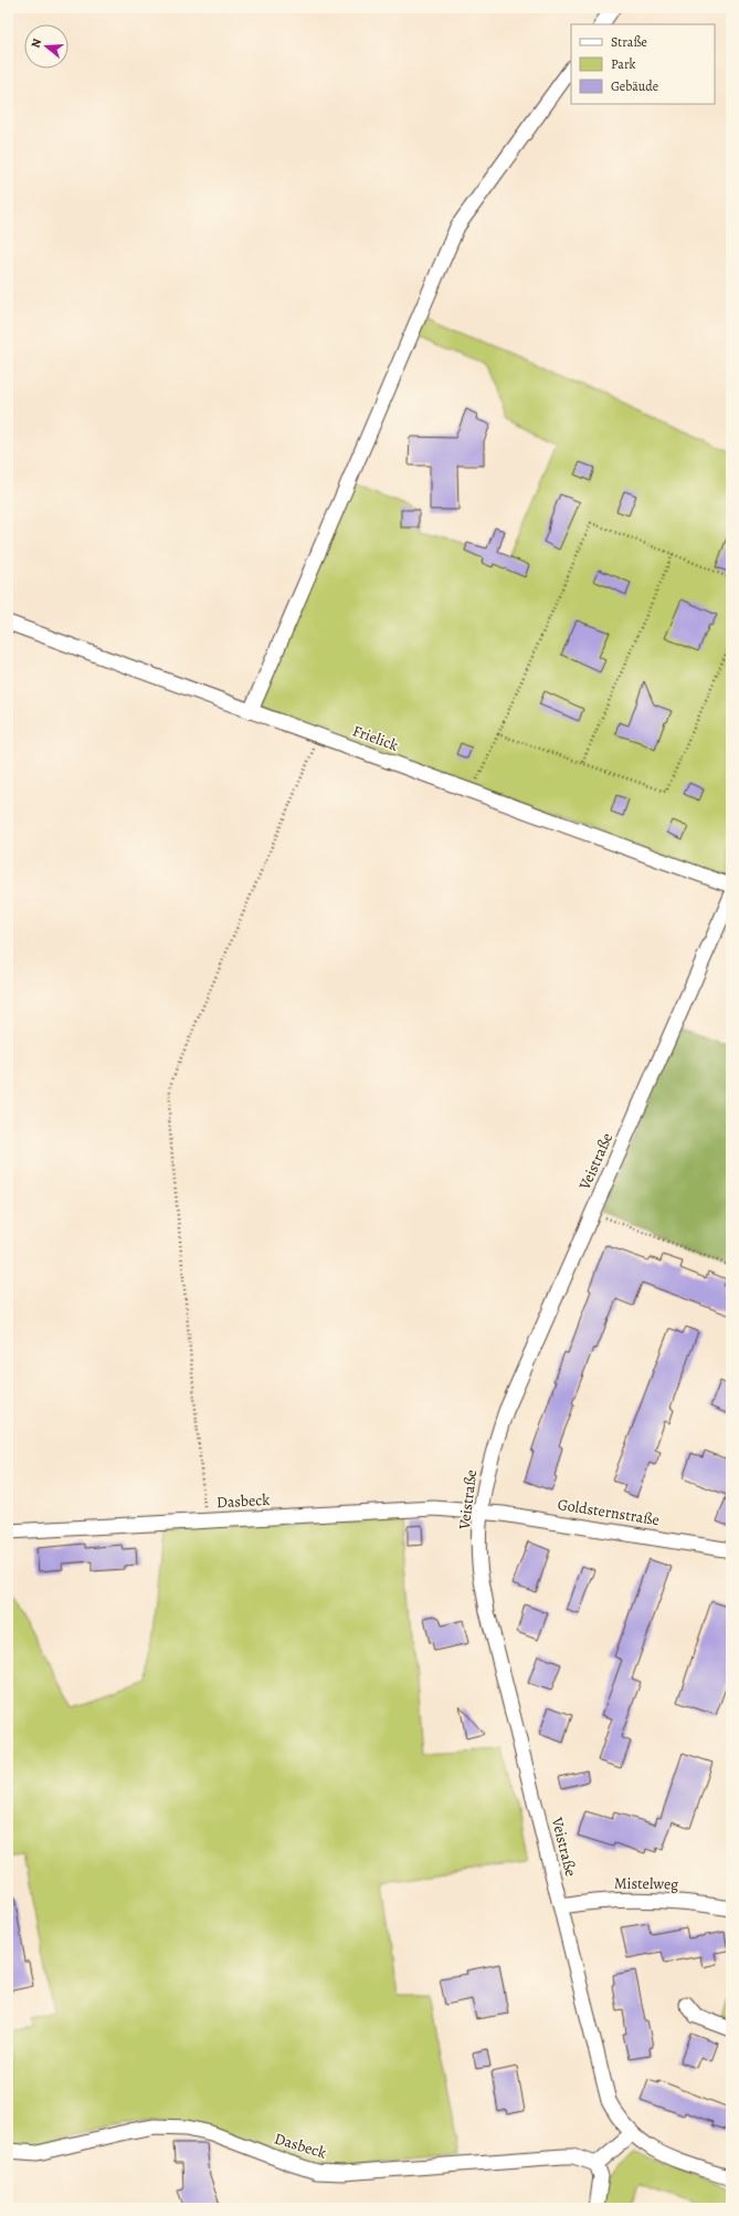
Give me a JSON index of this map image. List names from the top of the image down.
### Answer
{
  "streets": {
    "street": [
      "Frielick",
      "Veistraße",
      "Dasbeck",
      "Goldsternstraße",
      "Mistelweg"
    ]
  },
  "crossings": [
    ["Veistraße", "Dasbeck"],
    ["Veistraße", "Goldsternstraße"],
    ["Veistraße", "Mistelweg"],
    ["Dasbeck", "Goldsternstraße"]
  ],
  "legend": ["Straße", "Park", "Gebäude"],
  "north": "left"
}
